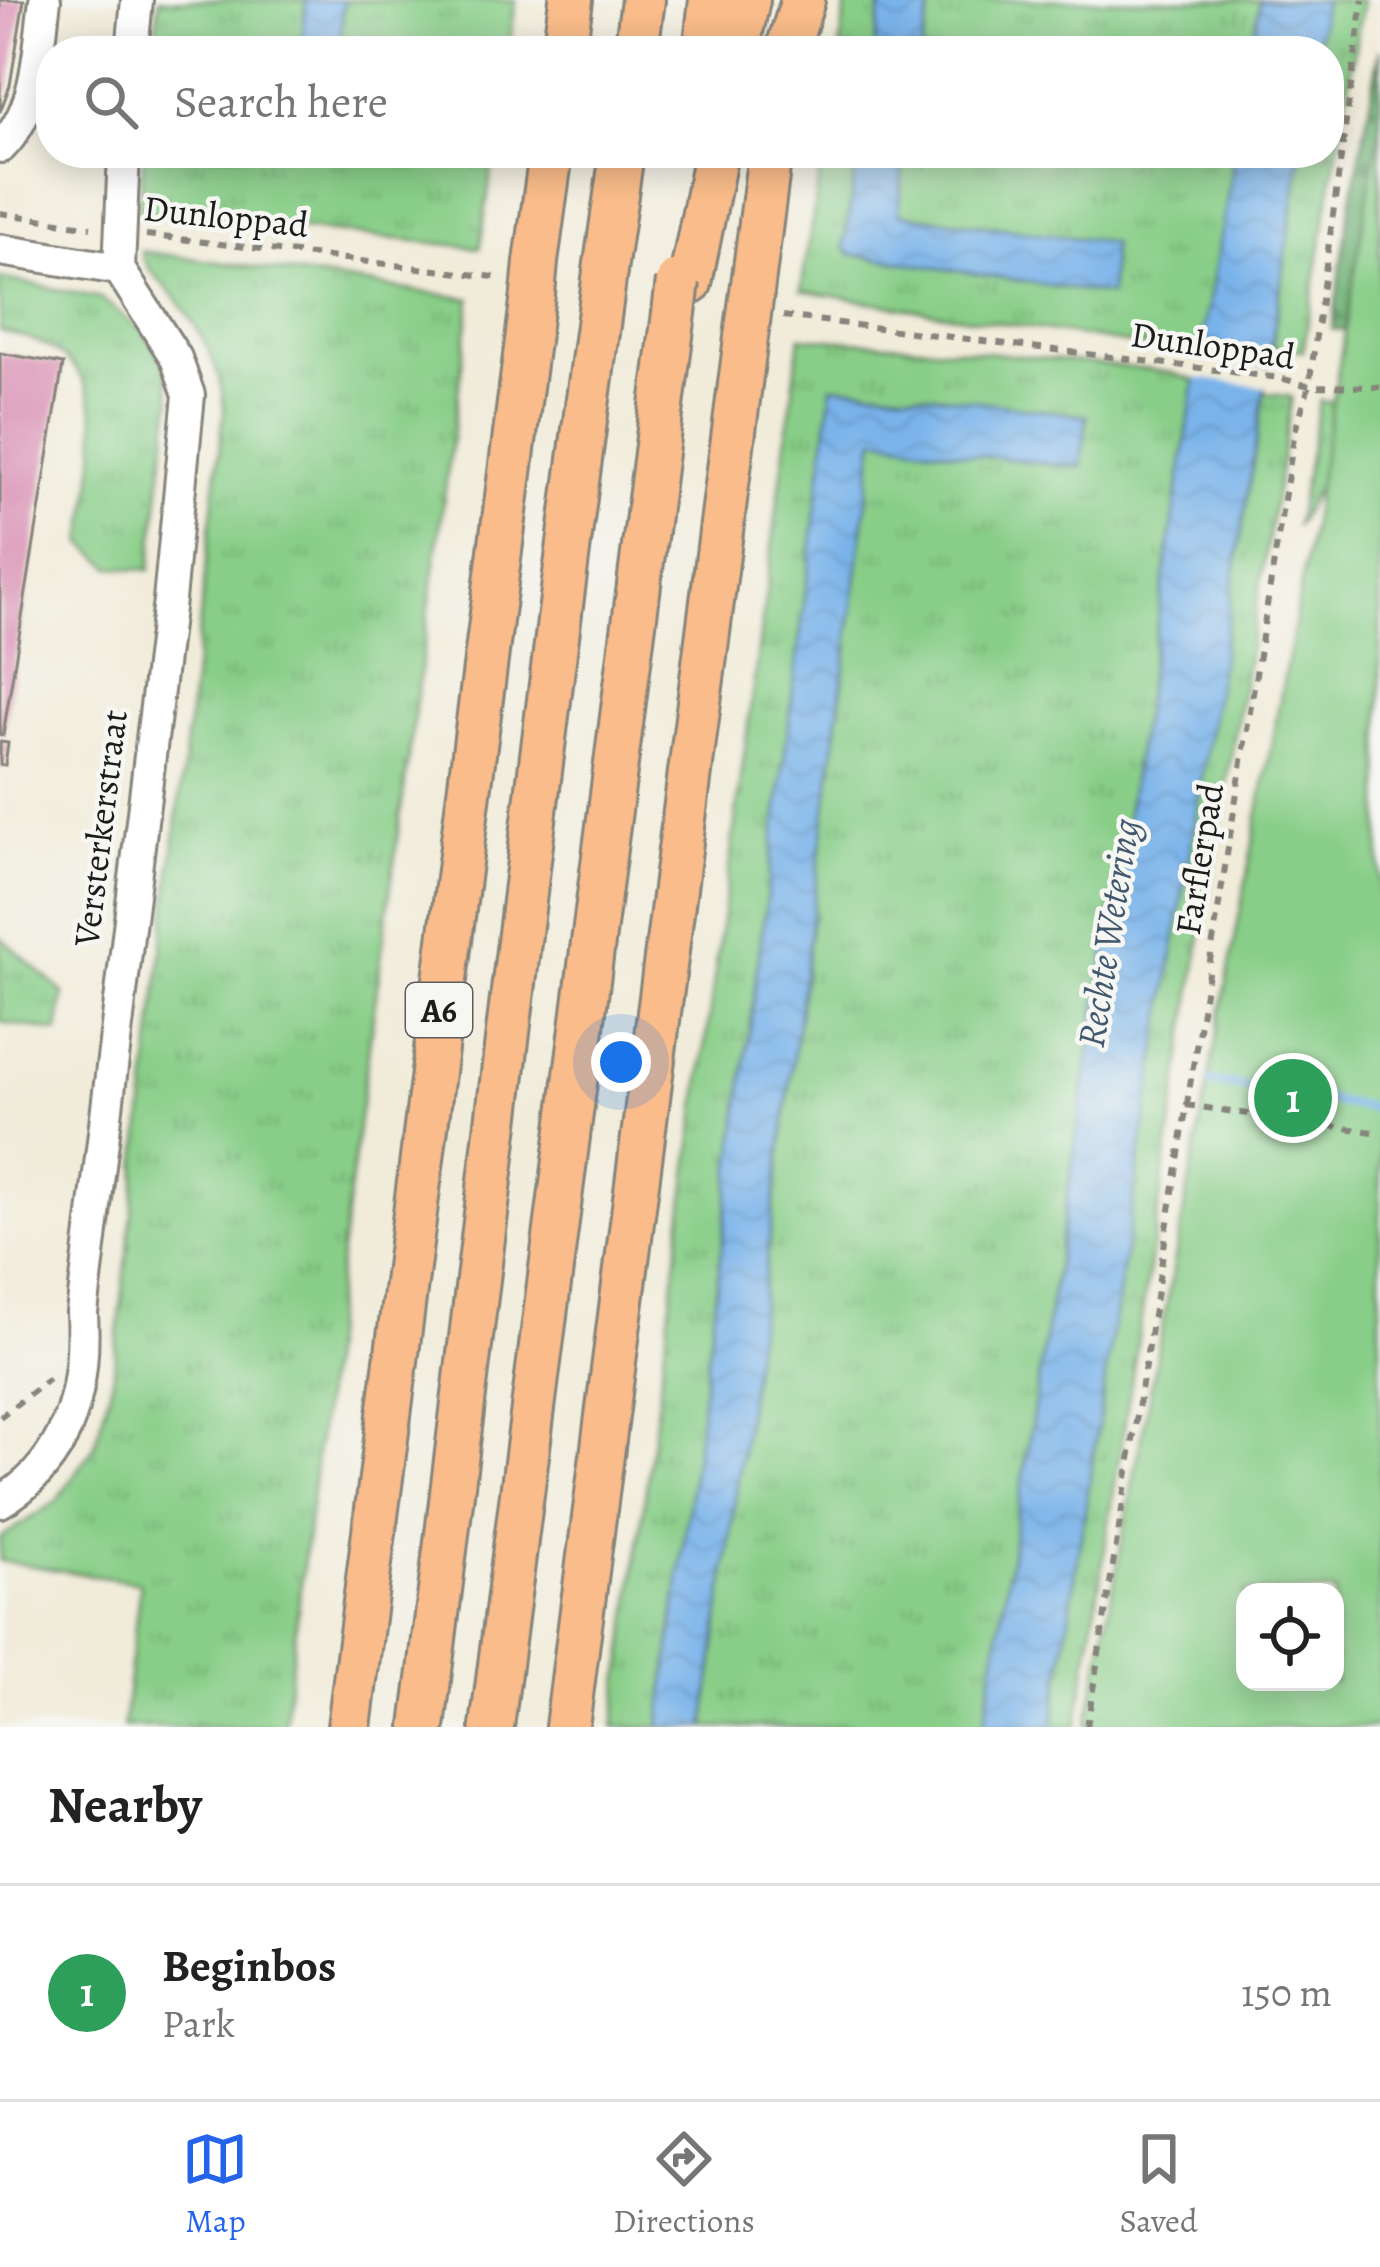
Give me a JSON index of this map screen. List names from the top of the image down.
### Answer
{
  "streets": {
    "highway": ["A6"],
    "street": ["Versterkerstraat"],
    "path": ["Dunloppad", "Farflerpad"]
  },
  "crossings": [
    ["Dunloppad", "Farflerpad"]
  ],
  "water": ["Rechte Wetering"],
  "page": {
    "search": "Search here",
    "pins": "1",
    "heading": "Nearby",
    "list": [
      {
        "mark": "1",
        "name": "Beginbos",
        "note": "Park",
        "value": "150 m"
      }
    ],
    "nav": ["Map", "Directions", "Saved"]
  }
}
